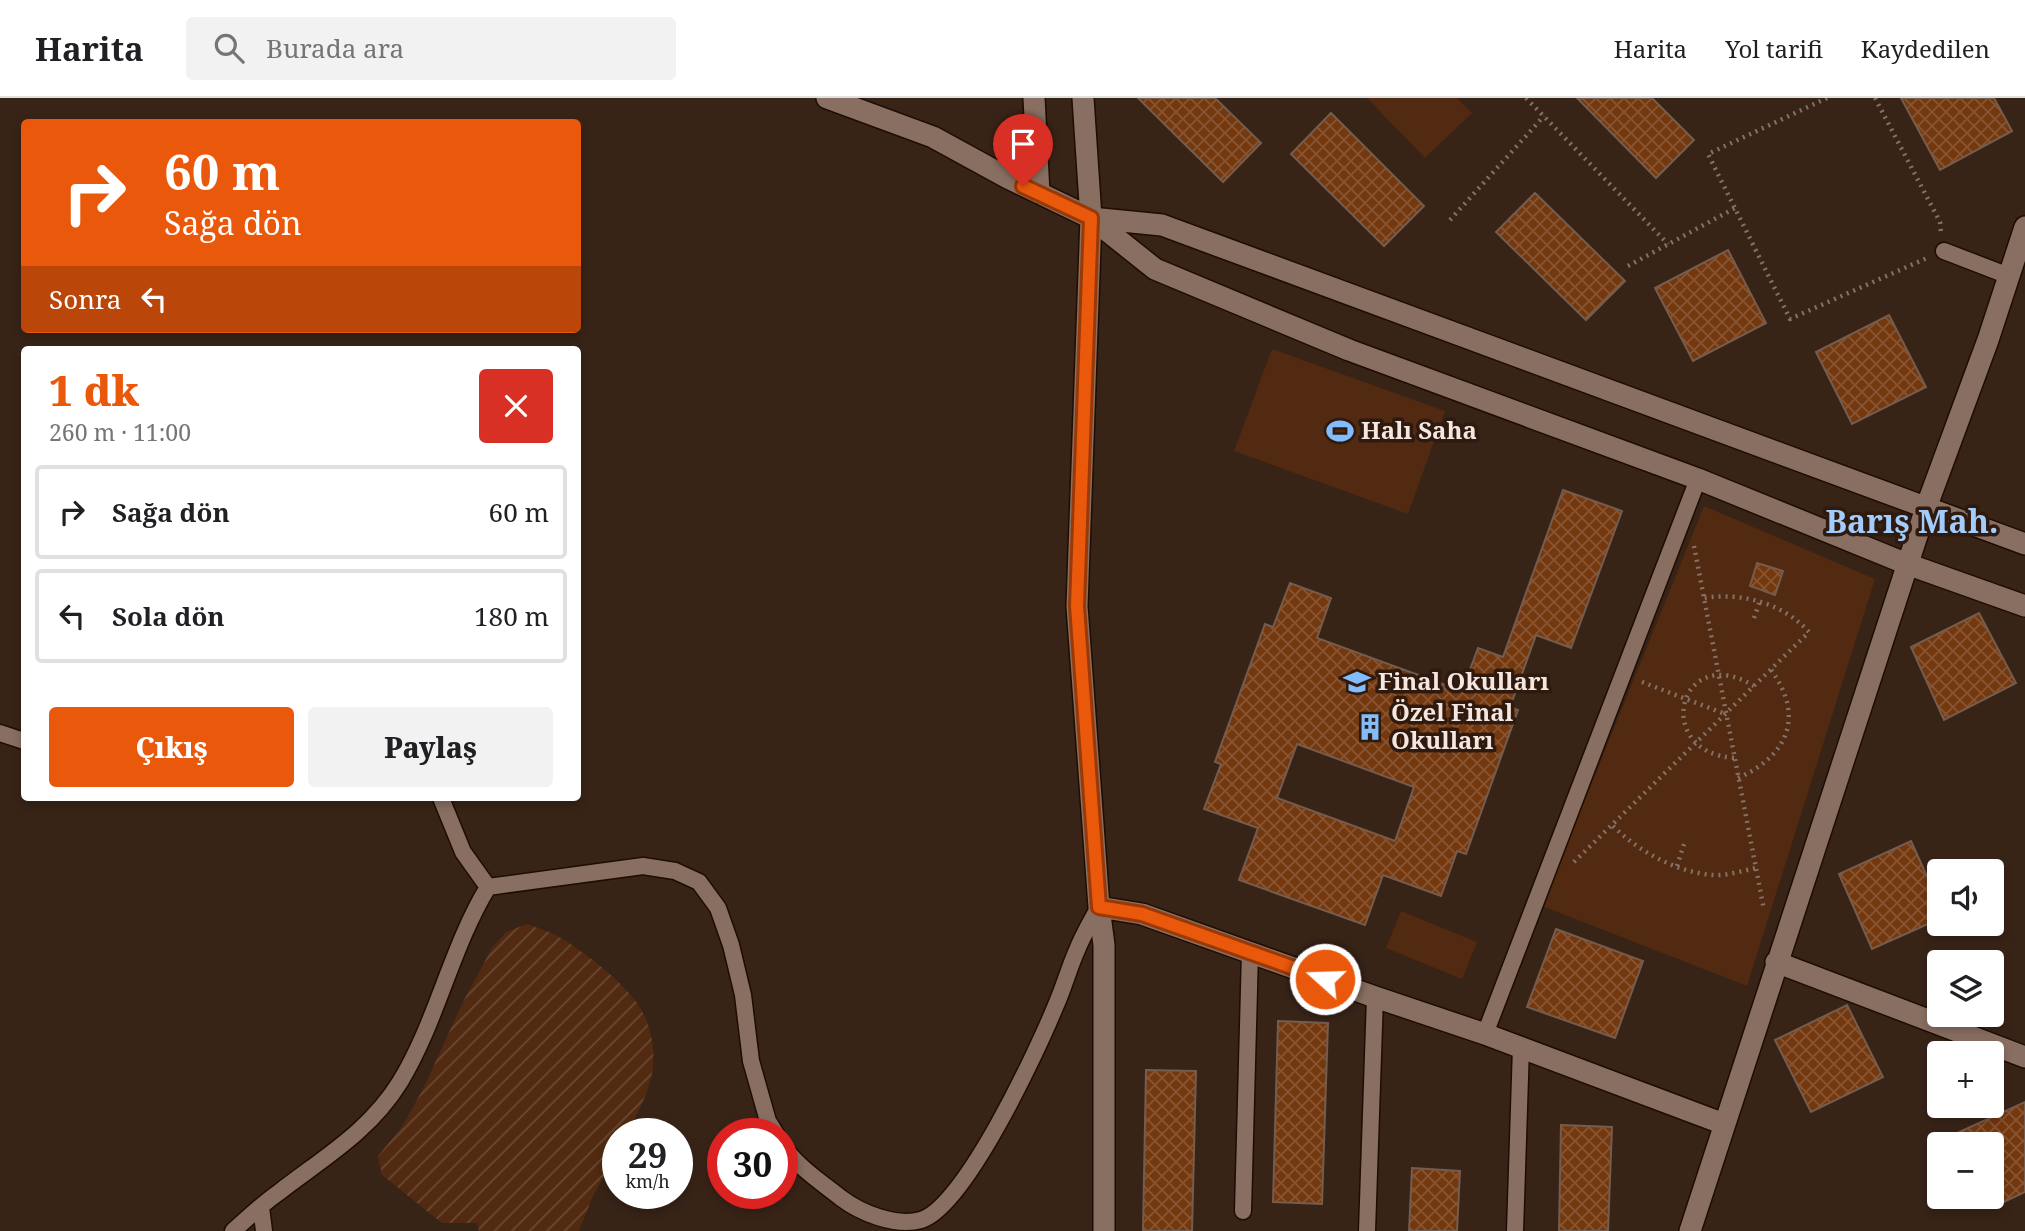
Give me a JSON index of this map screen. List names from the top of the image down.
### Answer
{
  "districts": ["Barış Mah."],
  "places": {
    "sports": ["Halı Saha"],
    "school or university": ["Final Okulları"],
    "building": ["Özel Final Okulları"]
  },
  "page": {
    "header": "Harita",
    "search": "Burada ara",
    "nav": ["Harita", "Yol tarifi", "Kaydedilen"],
    "turn": ["60 m", "Sağa dön"],
    "then": "Sonra",
    "heading": ["1 dk", "260 m · 11:00"],
    "list": [
      {
        "name": "Sağa dön",
        "value": "60 m"
      },
      {
        "name": "Sola dön",
        "value": "180 m"
      }
    ],
    "buttons": ["Çıkış", "Paylaş"],
    "map_buttons": ["+", "−"],
    "speed": "29 km/h",
    "limit": "30"
  }
}
